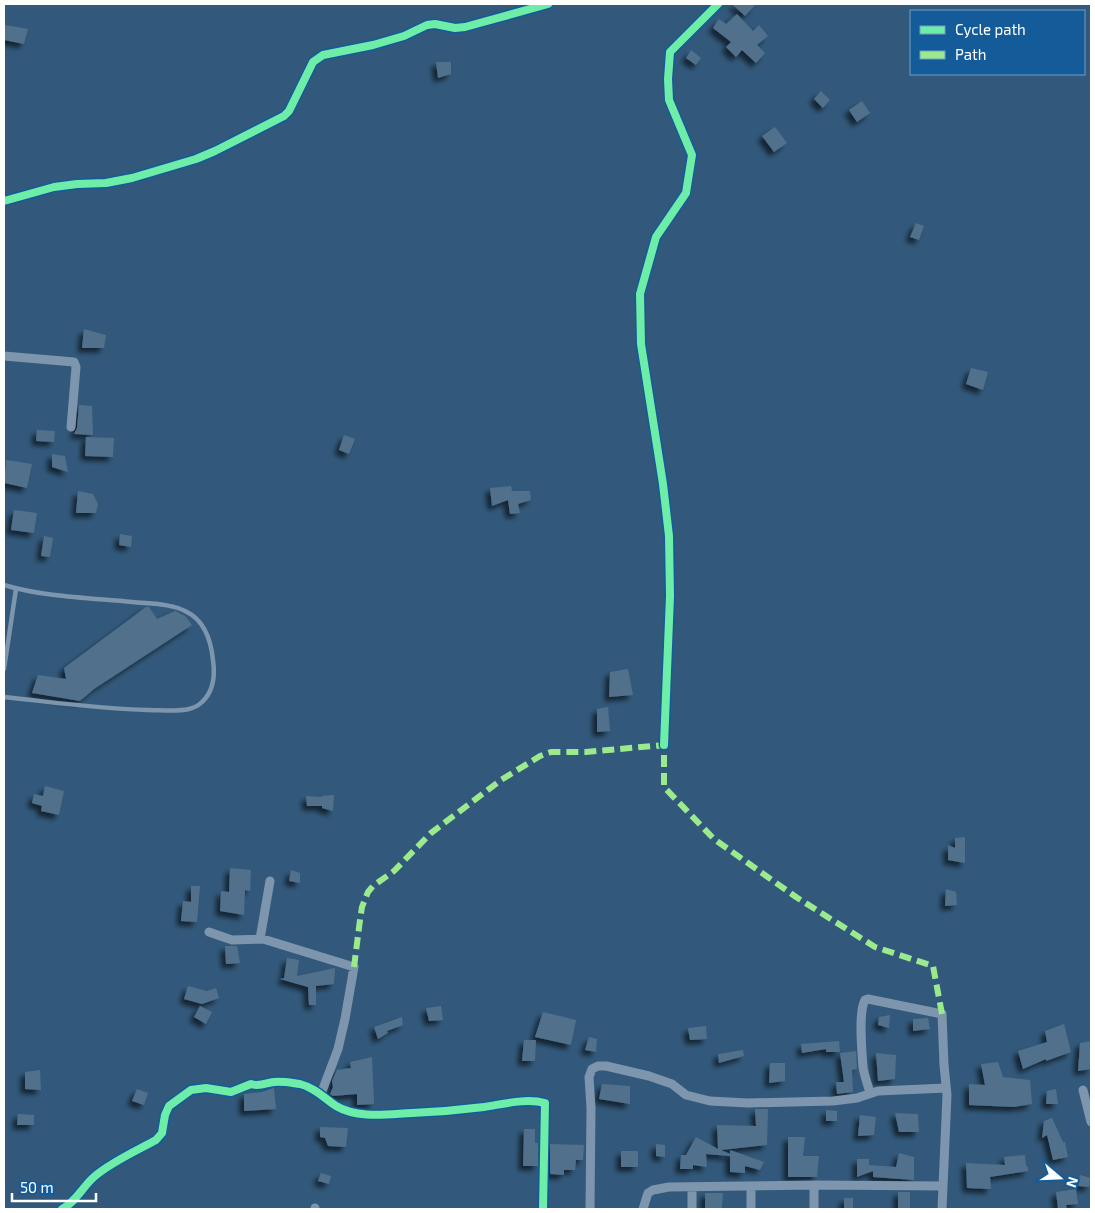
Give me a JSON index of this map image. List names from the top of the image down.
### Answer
{
  "legend": ["Cycle path", "Path"],
  "scale_bar": "50 m",
  "north": "right"
}
